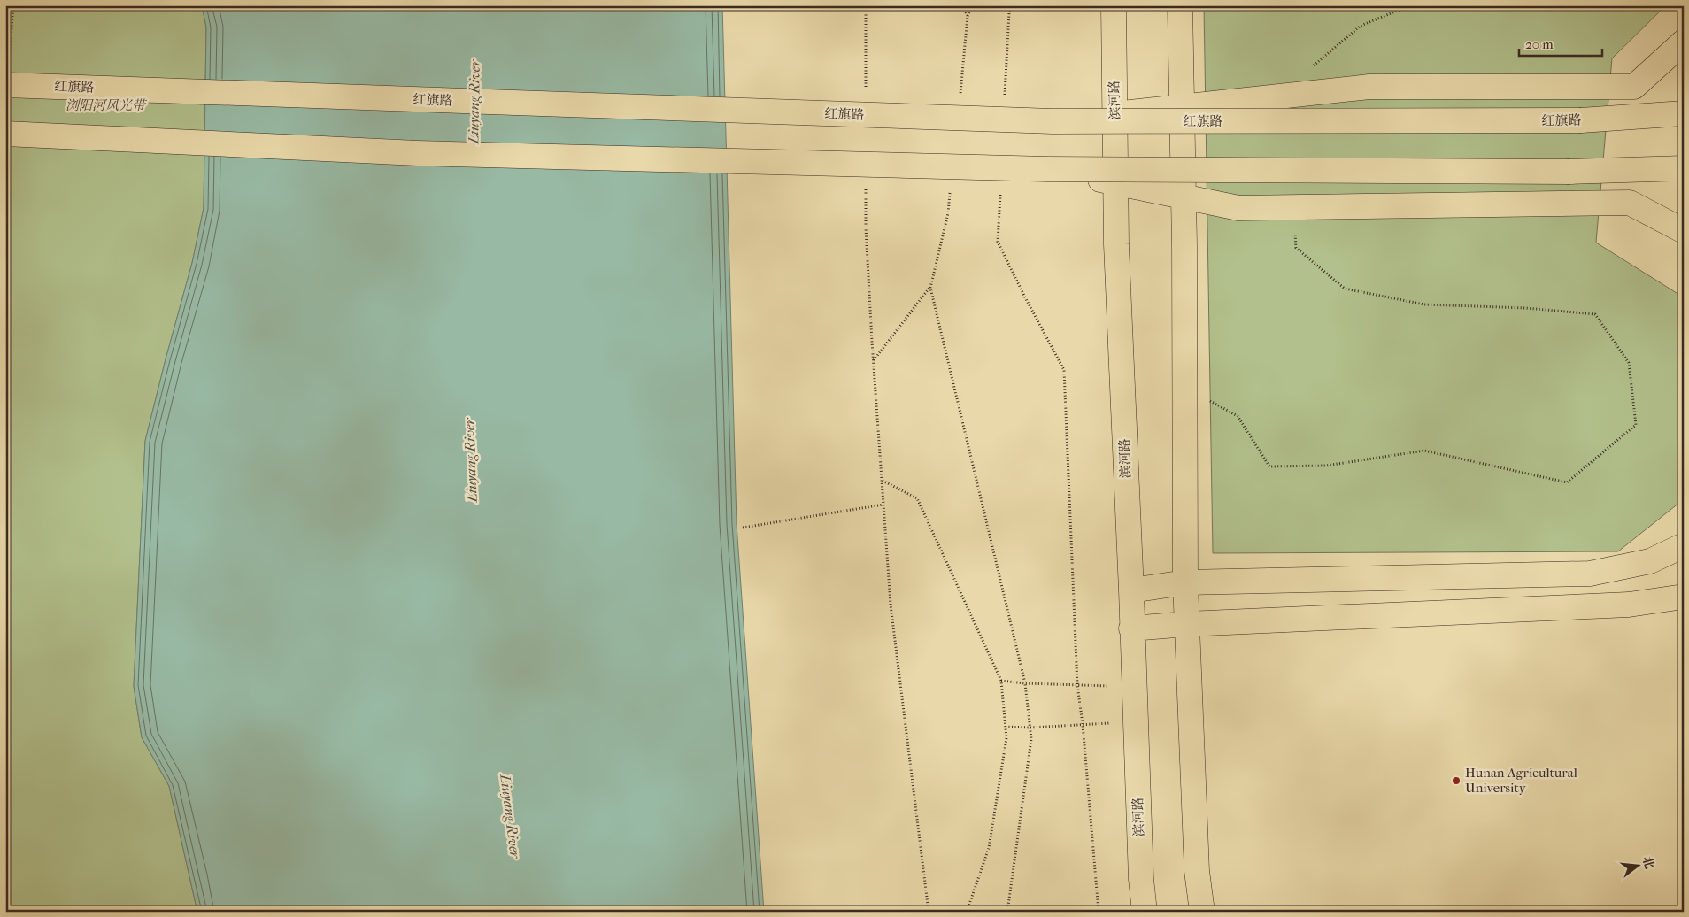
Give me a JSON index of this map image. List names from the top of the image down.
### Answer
{
  "streets": {
    "main road": ["红旗路", "滨河路"]
  },
  "water": ["Liuyang River"],
  "parks": ["浏阳河风光带"],
  "places": ["Hunan Agricultural University"],
  "scale_bar": "20 m",
  "north": "right"
}
